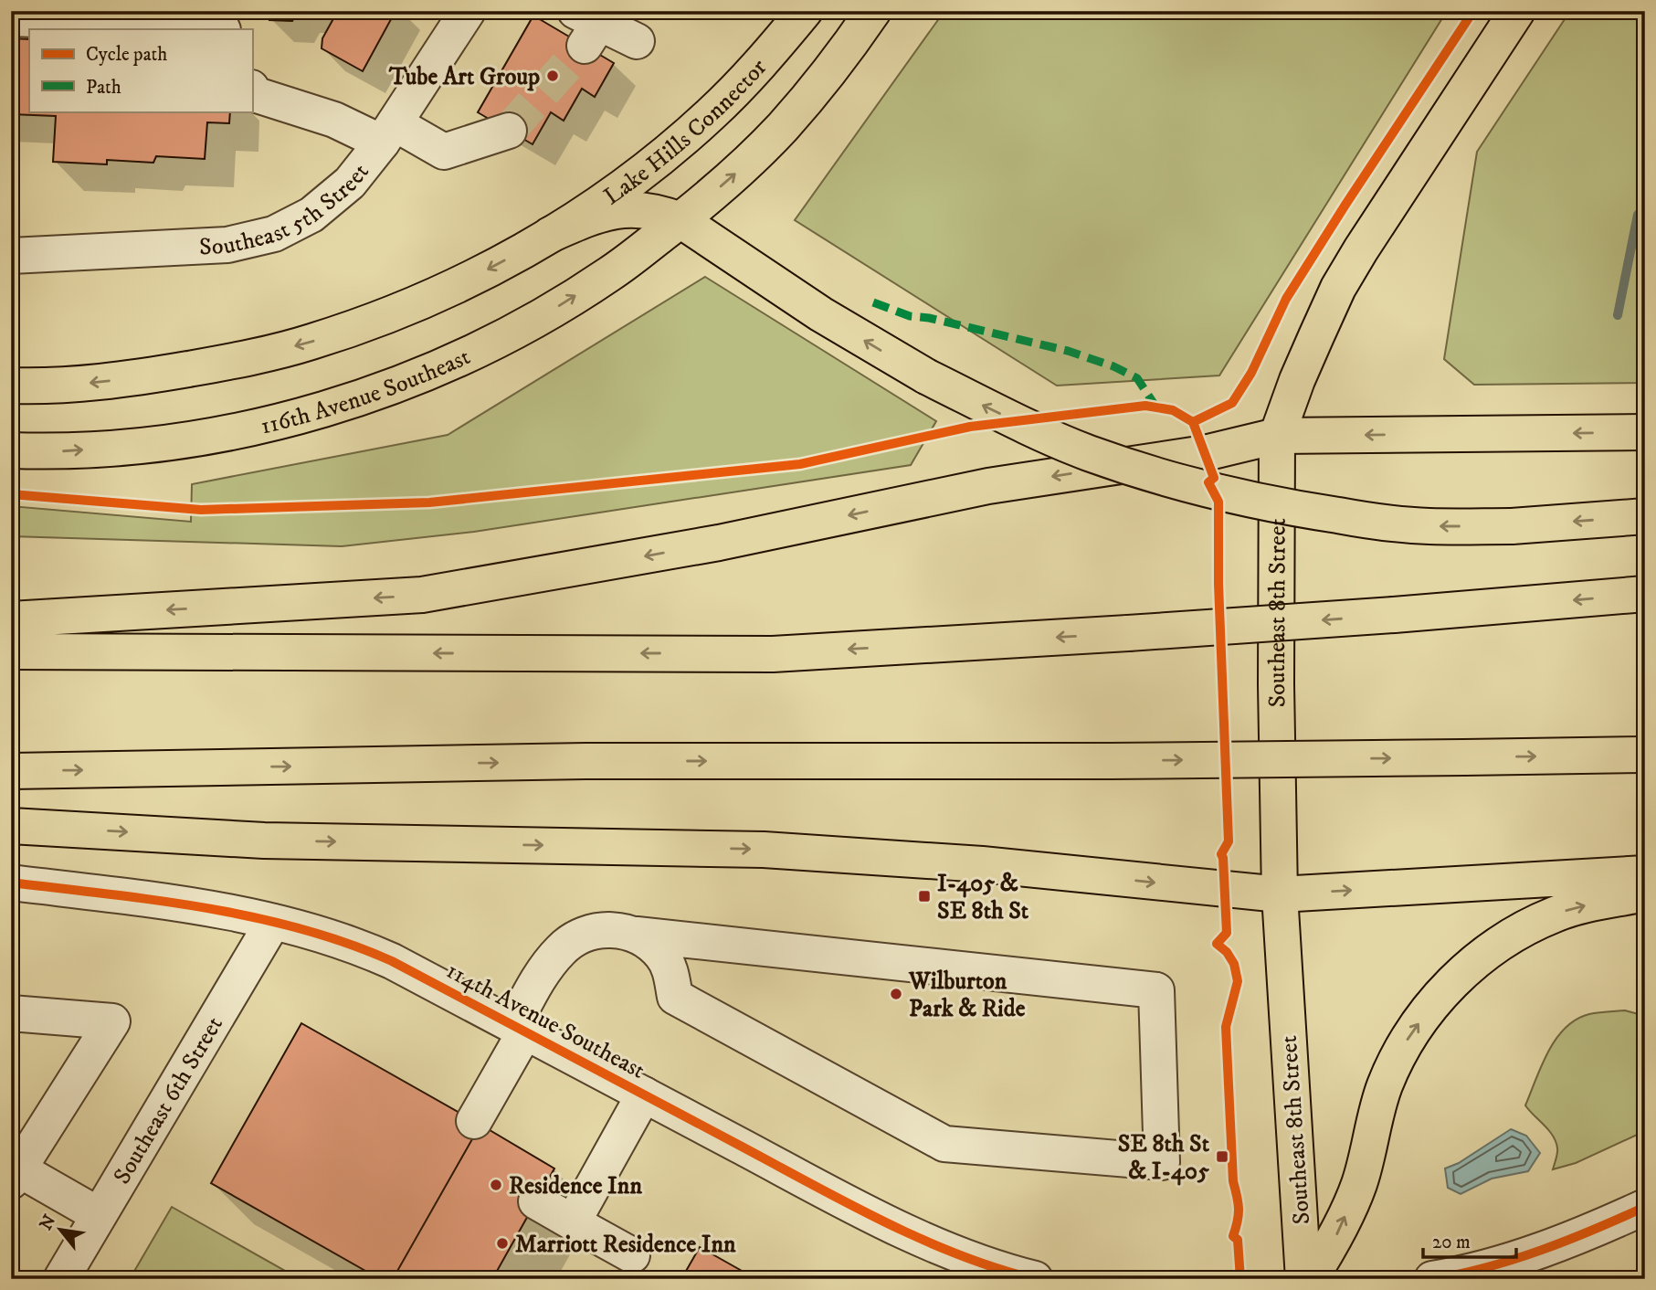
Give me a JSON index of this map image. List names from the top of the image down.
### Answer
{
  "streets": {
    "main road": ["Lake Hills Connector", "116th Avenue Southeast", "Southeast 8th Street"],
    "street": ["Southeast 5th Street", "114th Avenue Southeast", "Southeast 6th Street"]
  },
  "crossings": [
    ["114th Avenue Southeast", "Southeast 6th Street"]
  ],
  "places": {
    "other": [
      "Tube Art Group",
      "Wilburton Park & Ride",
      "Residence Inn",
      "Marriott Residence Inn"
    ],
    "transit": ["I-405 & SE 8th St", "SE 8th St & I-405"]
  },
  "legend": ["Cycle path", "Path"],
  "scale_bar": "20 m",
  "north": "top left"
}
